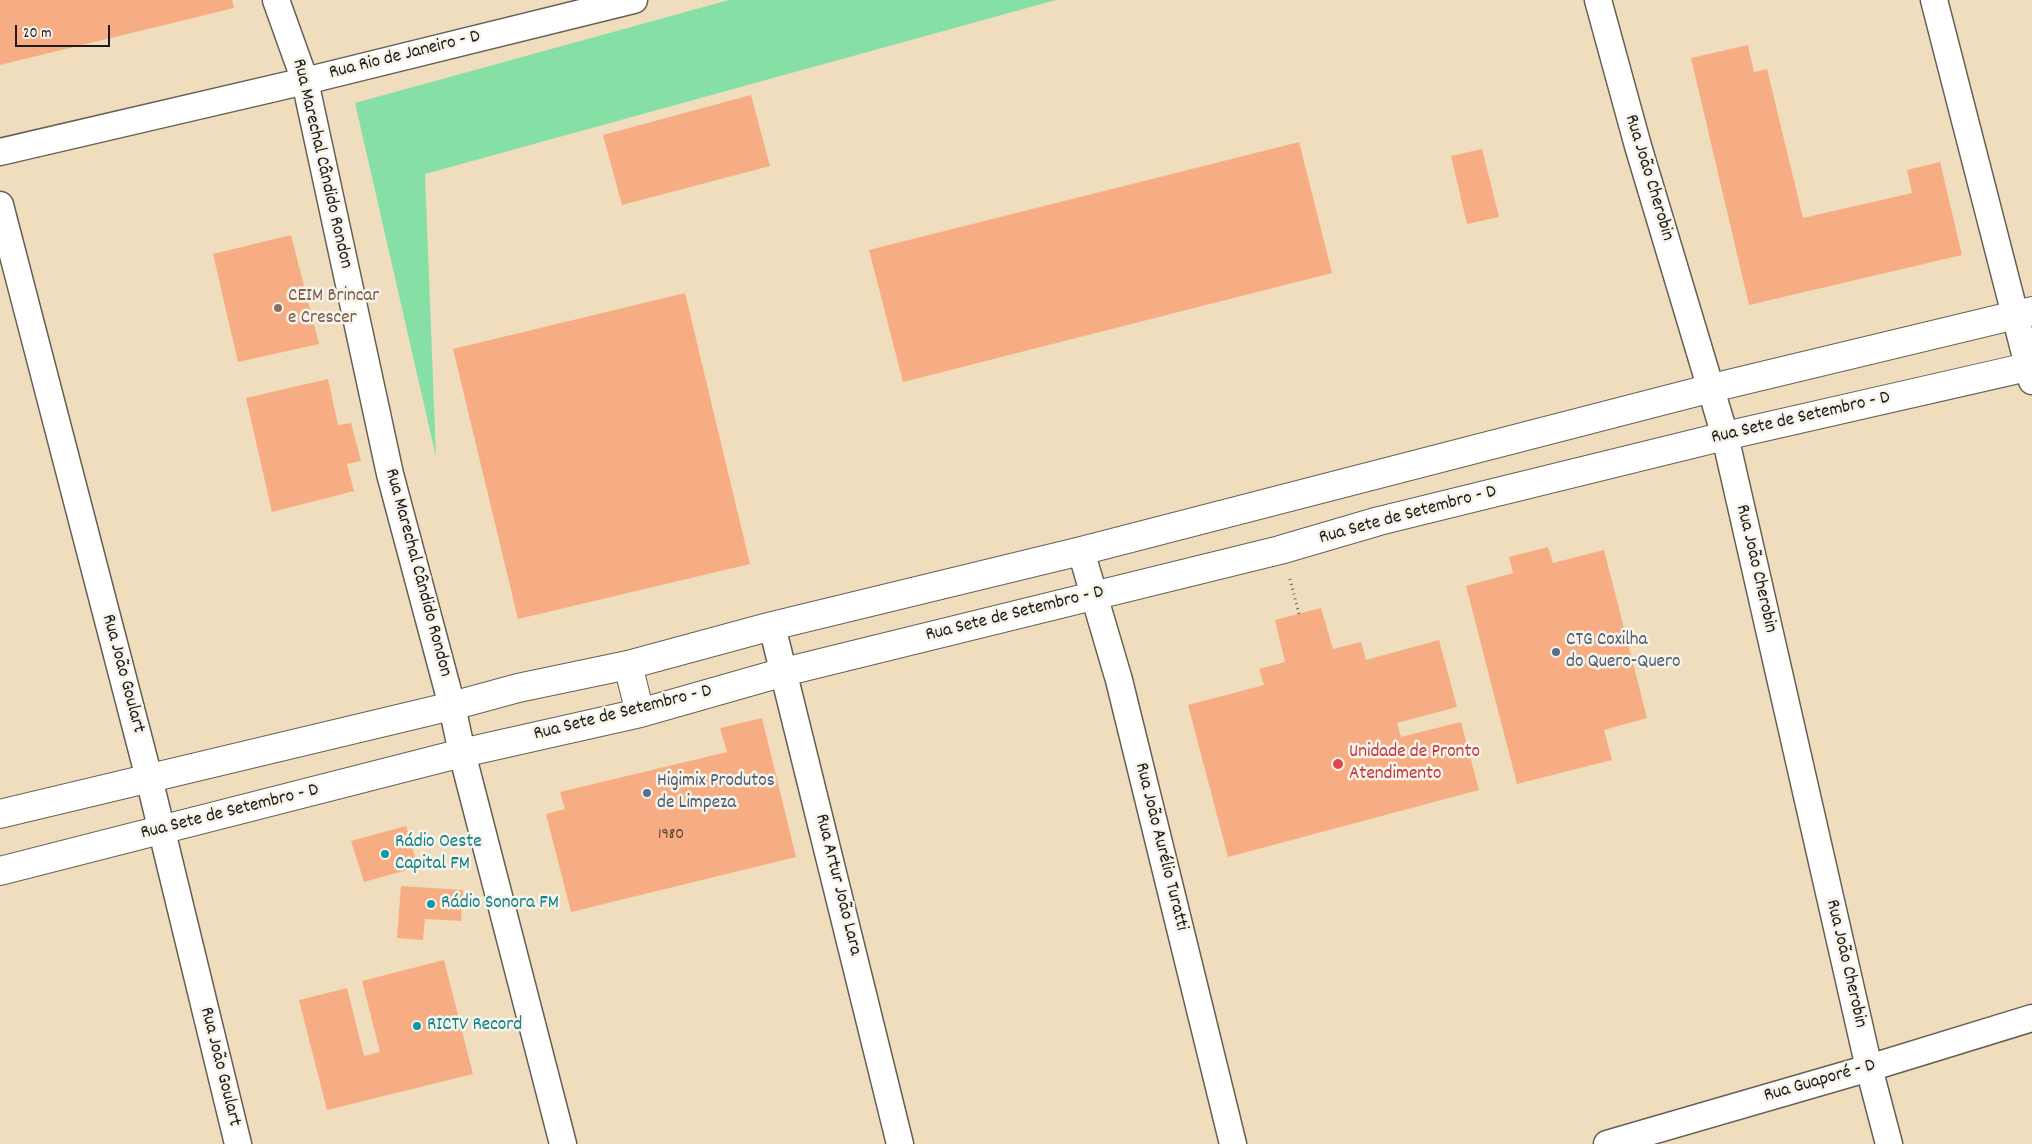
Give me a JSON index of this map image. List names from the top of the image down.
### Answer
{
  "streets": {
    "street": [
      "Rua Rio de Janeiro - D",
      "Rua Marechal Cândido Rondon",
      "Rua João Cherobin",
      "Rua Sete de Setembro - D",
      "Rua João Goulart",
      "Rua João Aurélio Turatti",
      "Rua Artur João Lara",
      "Rua Guaporé - D"
    ]
  },
  "crossings": [
    ["Rua Rio de Janeiro - D", "Rua Marechal Cândido Rondon"],
    ["Rua Marechal Cândido Rondon", "Rua Sete de Setembro - D"],
    ["Rua João Cherobin", "Rua Sete de Setembro - D"],
    ["Rua João Cherobin", "Rua Guaporé - D"],
    ["Rua Sete de Setembro - D", "Rua João Goulart"],
    ["Rua Sete de Setembro - D", "Rua João Aurélio Turatti"],
    ["Rua Sete de Setembro - D", "Rua Artur João Lara"]
  ],
  "places": [
    "CEIM Brincar e Crescer",
    "CTG Coxilha do Quero-Quero",
    "Unidade de Pronto Atendimento",
    "Higimix Produtos de Limpeza",
    "Rádio Oeste Capital FM",
    "Rádio Sonora FM",
    "RICTV Record"
  ],
  "house_numbers": ["1980"],
  "scale_bar": "20 m"
}
